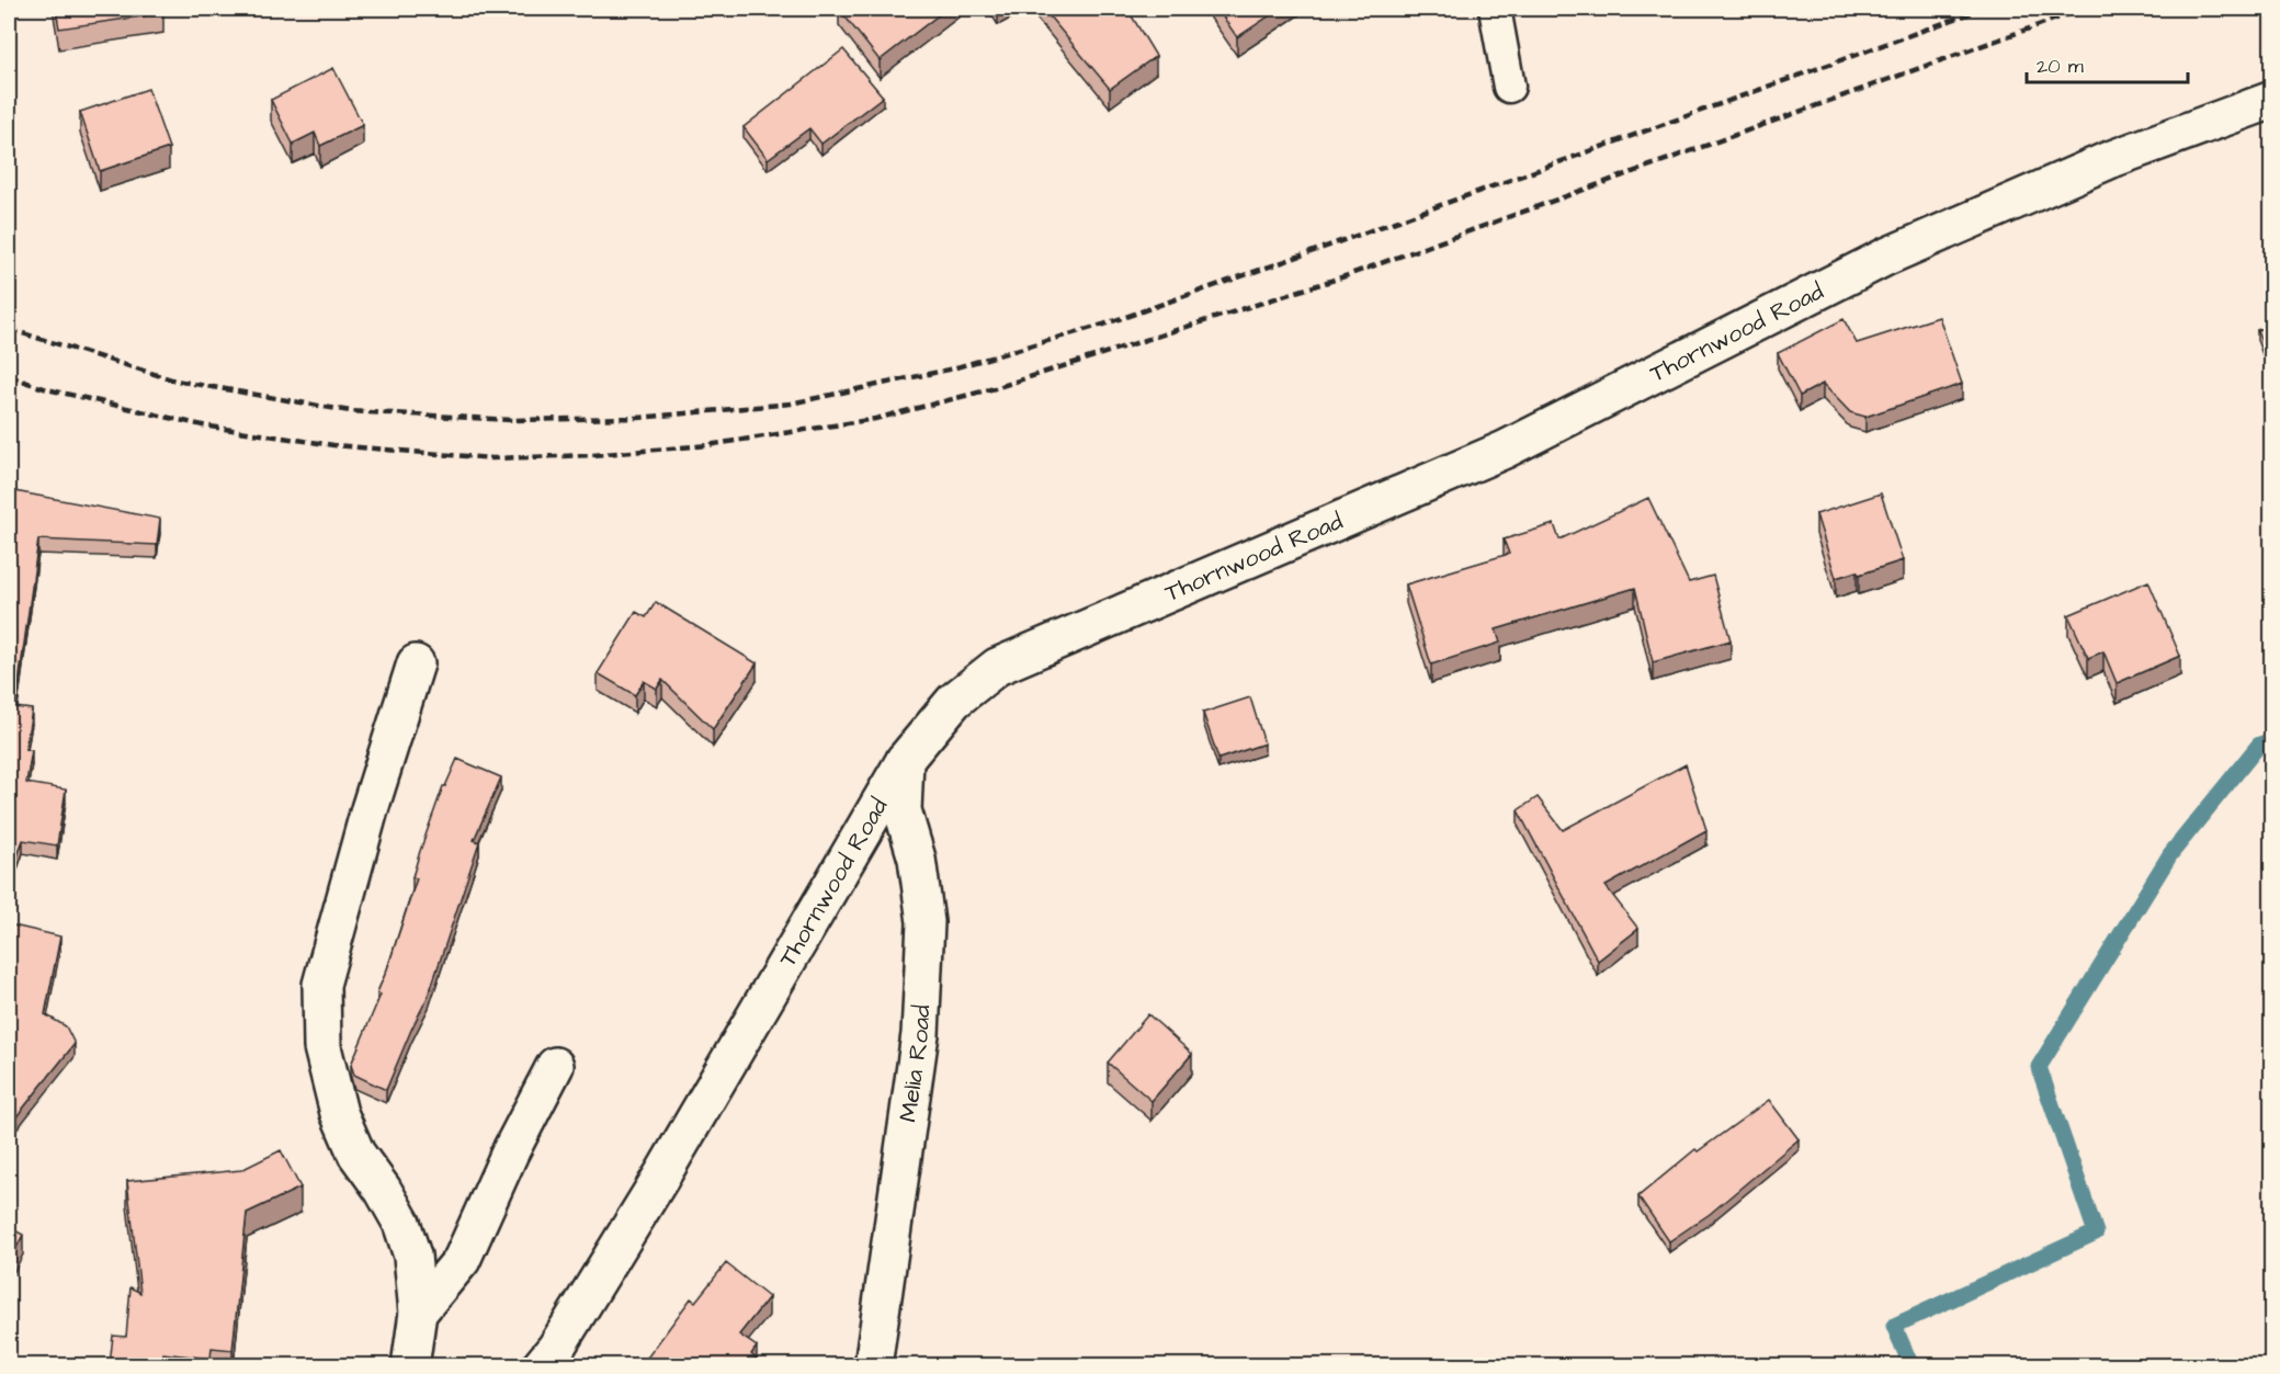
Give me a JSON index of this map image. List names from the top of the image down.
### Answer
{
  "streets": {
    "street": ["Thornwood Road", "Melia Road"]
  },
  "crossings": [
    ["Thornwood Road", "Melia Road"]
  ],
  "scale_bar": "20 m"
}
